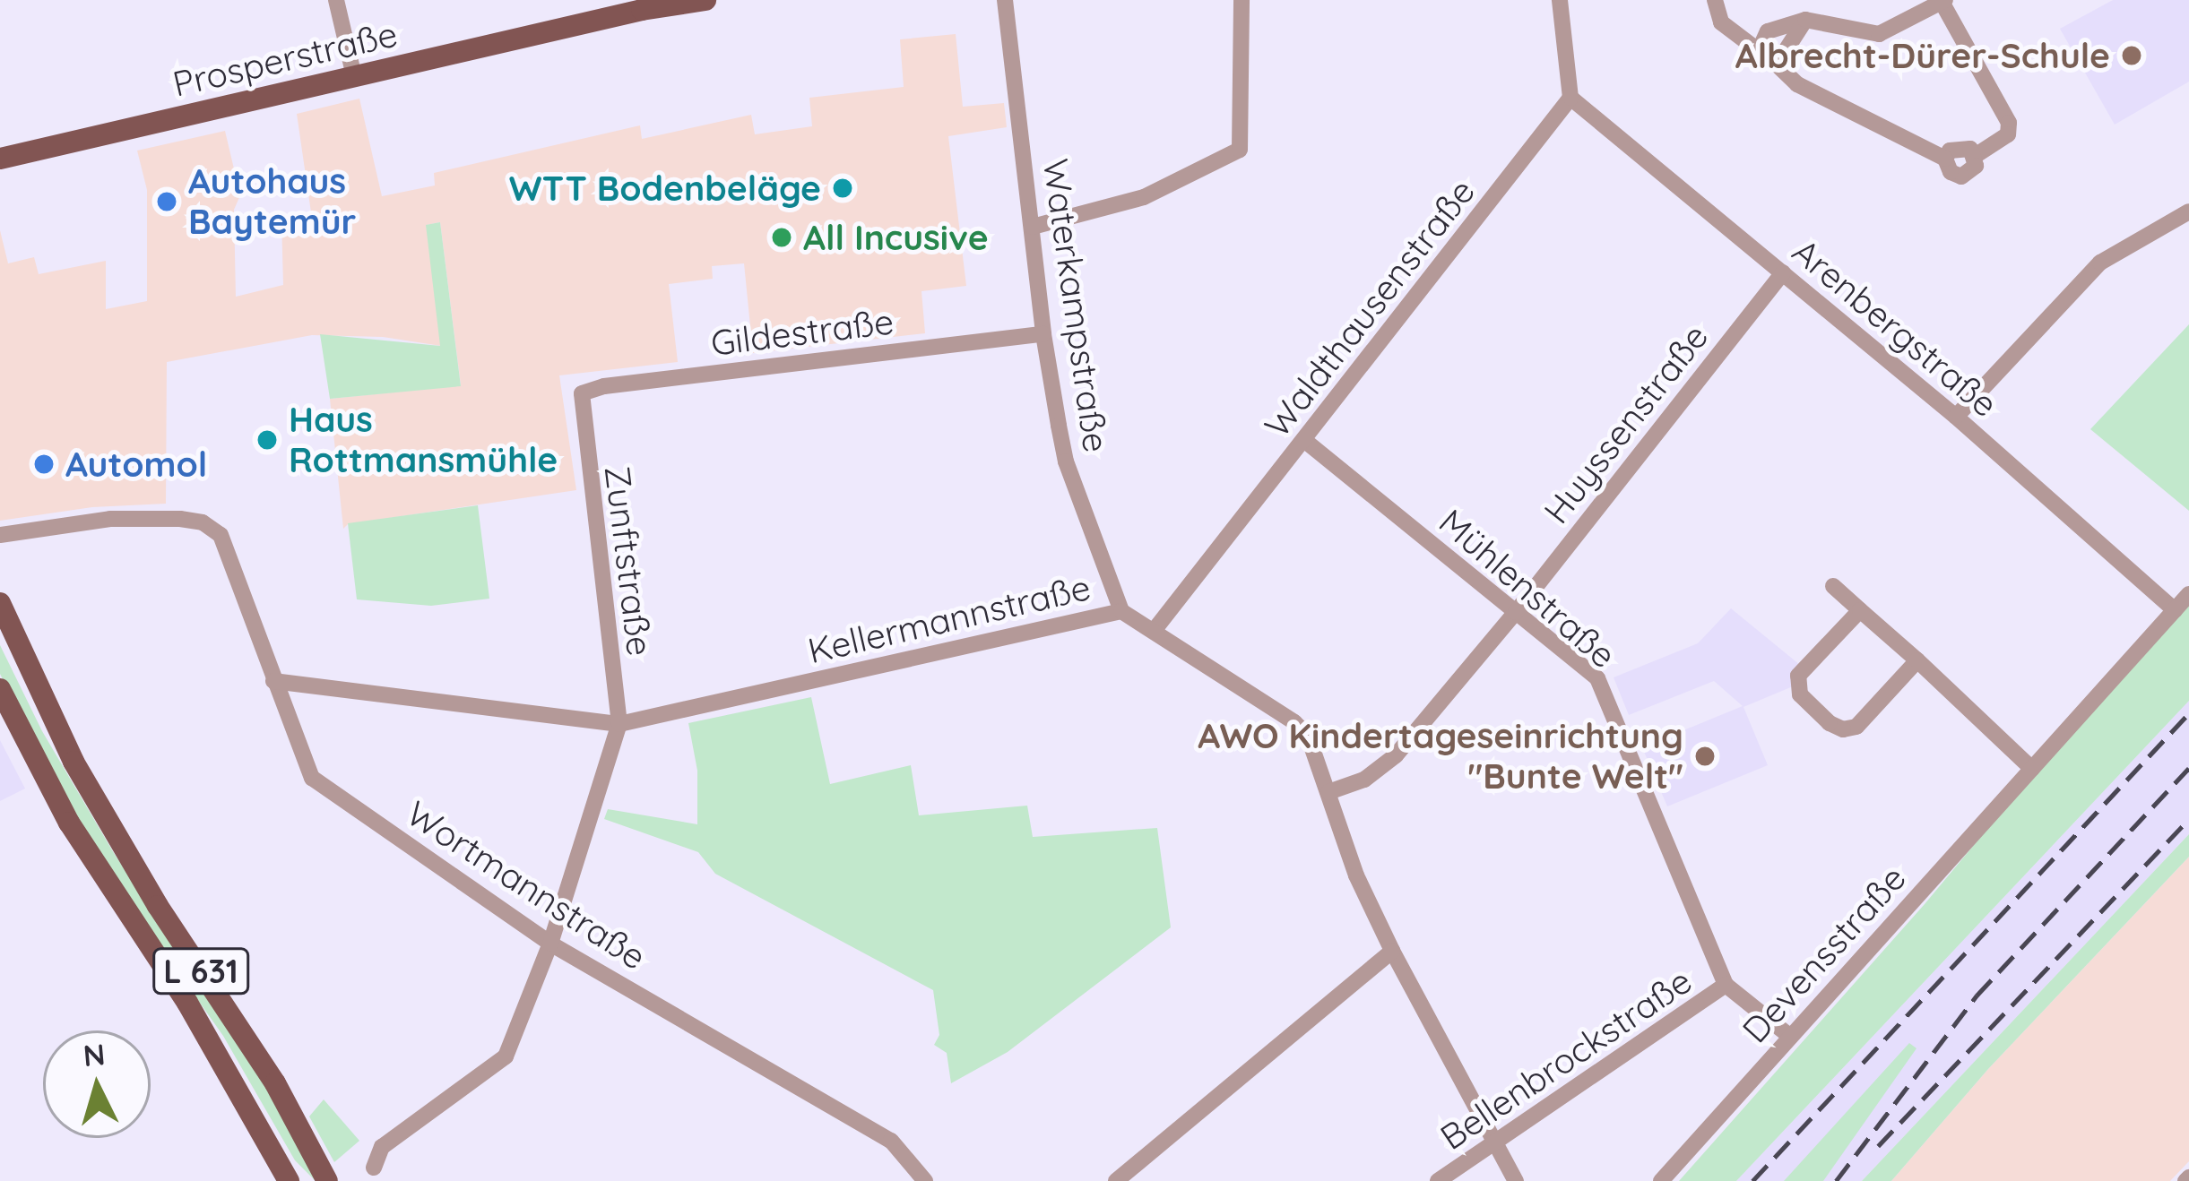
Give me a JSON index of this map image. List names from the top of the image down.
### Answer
{
  "streets": {
    "main road": ["Prosperstraße", "L 631"],
    "street": [
      "Waterkampstraße",
      "Waldthausenstraße",
      "Arenbergstraße",
      "Gildestraße",
      "Huyssenstraße",
      "Zunftstraße",
      "Mühlenstraße",
      "Kellermannstraße",
      "Wortmannstraße",
      "Devensstraße",
      "Bellenbrockstraße"
    ]
  },
  "crossings": [
    ["Waterkampstraße", "Gildestraße"],
    ["Waterkampstraße", "Kellermannstraße"],
    ["Waldthausenstraße", "Arenbergstraße"],
    ["Waldthausenstraße", "Mühlenstraße"],
    ["Waldthausenstraße", "Kellermannstraße"],
    ["Arenbergstraße", "Huyssenstraße"],
    ["Arenbergstraße", "Devensstraße"],
    ["Gildestraße", "Zunftstraße"],
    ["Huyssenstraße", "Mühlenstraße"],
    ["Huyssenstraße", "Kellermannstraße"],
    ["Zunftstraße", "Kellermannstraße"],
    ["Mühlenstraße", "Devensstraße"],
    ["Mühlenstraße", "Bellenbrockstraße"],
    ["Kellermannstraße", "Wortmannstraße"],
    ["Kellermannstraße", "Bellenbrockstraße"]
  ],
  "places": [
    "Albrecht-Dürer-Schule",
    "WTT Bodenbeläge",
    "Autohaus Baytemür",
    "All Incusive",
    "Haus Rottmansmühle",
    "Automol",
    "AWO Kindertageseinrichtung \"Bunte Welt\""
  ],
  "north": "top"
}
